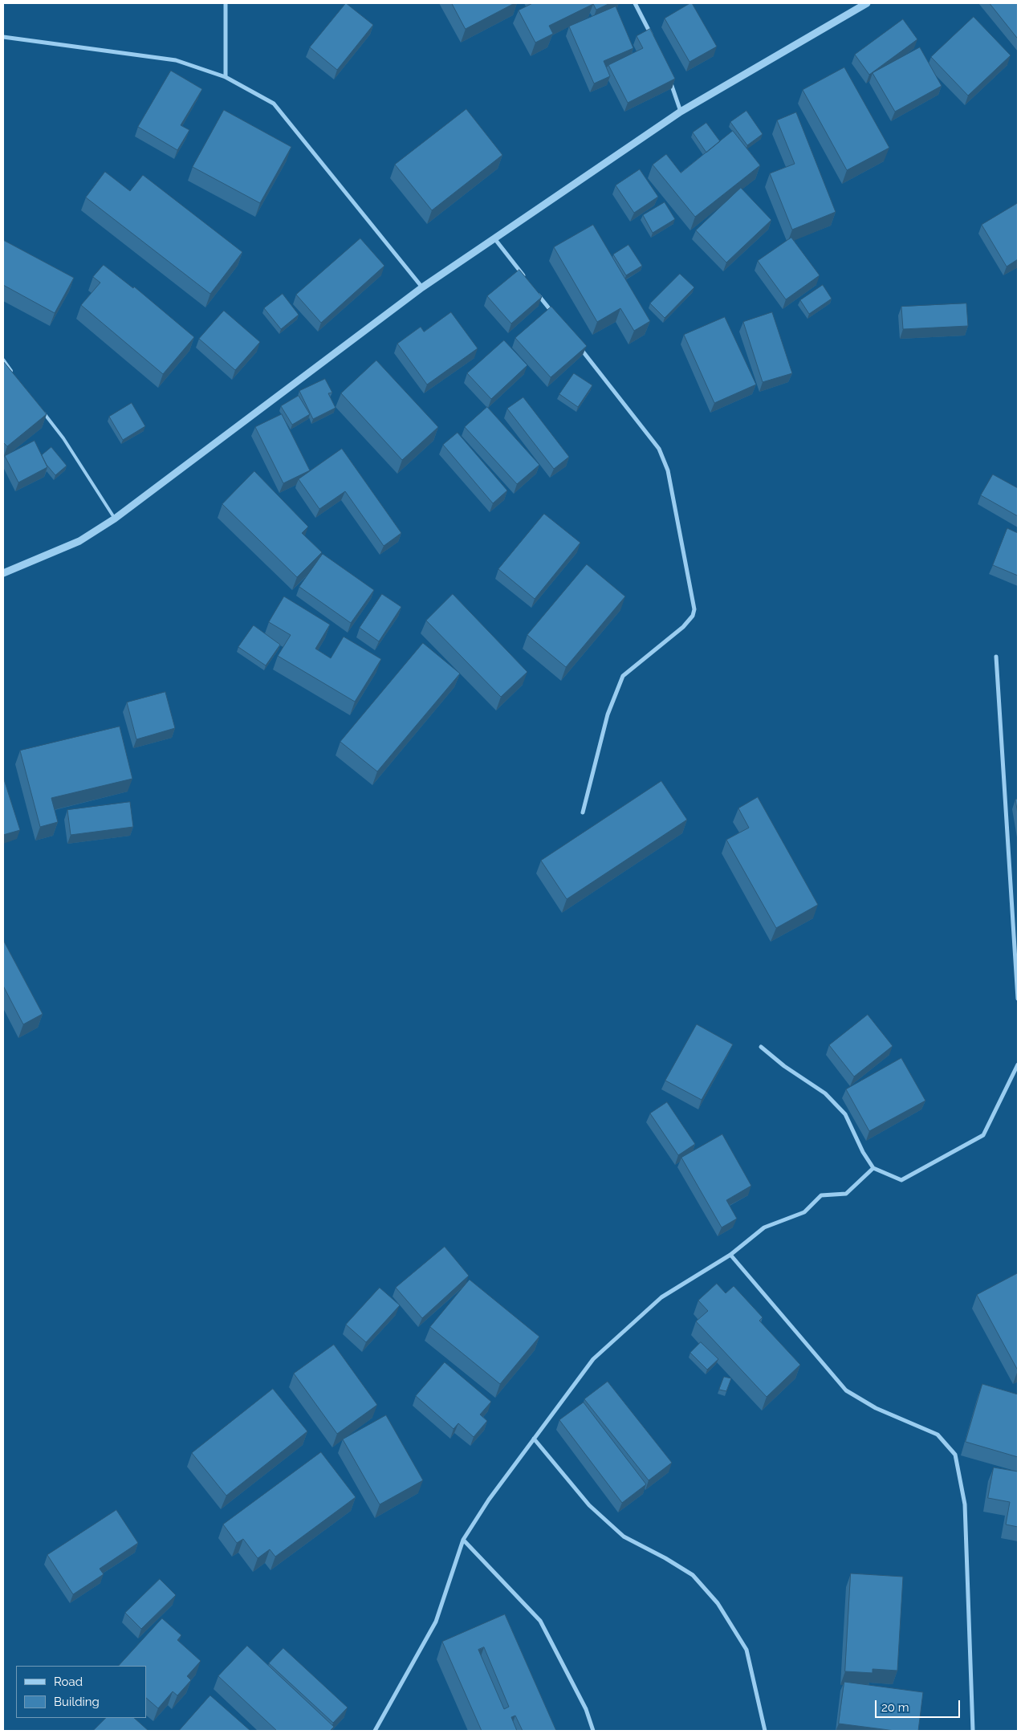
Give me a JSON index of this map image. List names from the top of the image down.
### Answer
{
  "legend": ["Road", "Building"],
  "scale_bar": "20 m"
}
